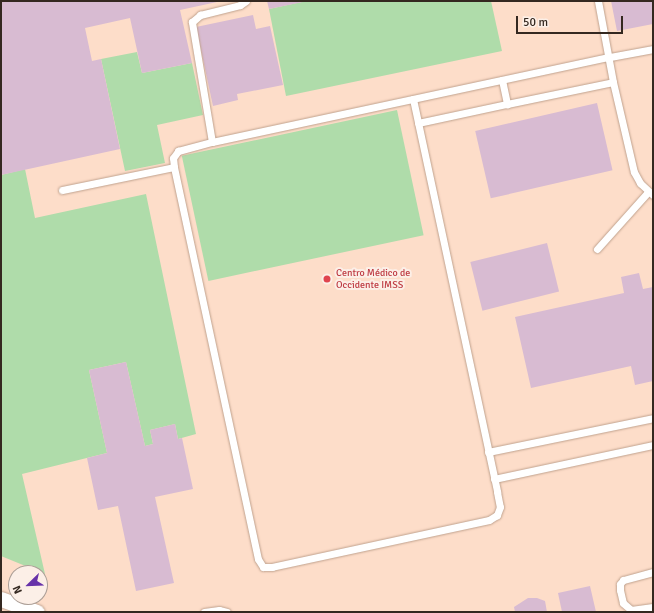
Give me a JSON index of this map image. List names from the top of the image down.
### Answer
{
  "places": ["Centro Médico de Occidente IMSS"],
  "scale_bar": "50 m",
  "north": "bottom left"
}
